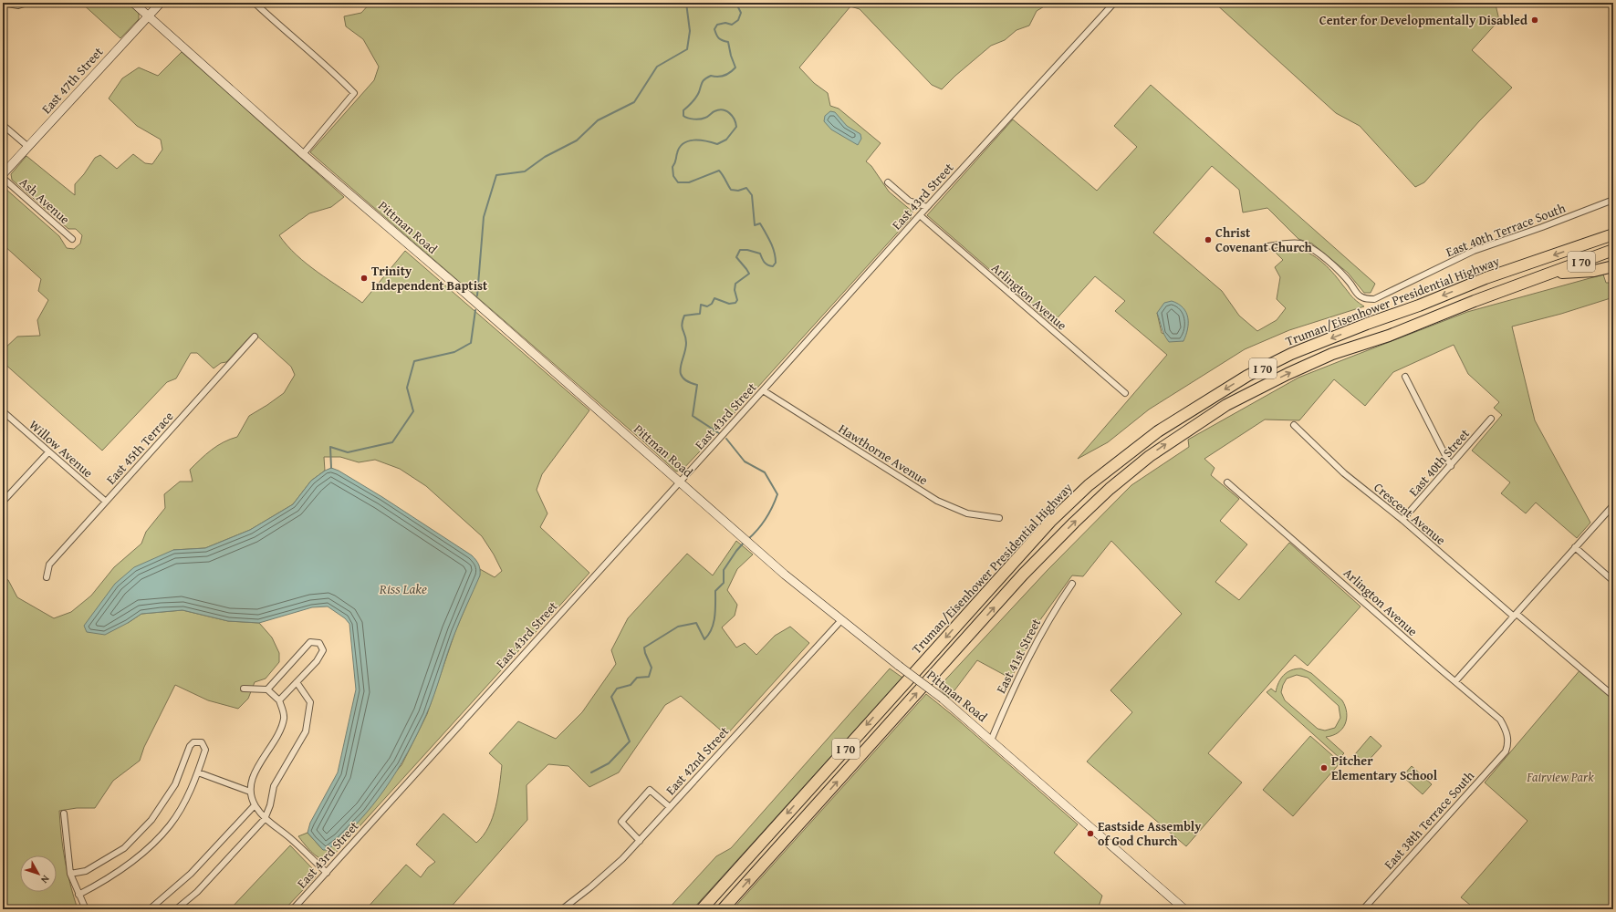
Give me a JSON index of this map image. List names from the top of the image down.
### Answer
{
  "streets": {
    "highway": ["I 70", "Truman/Eisenhower Presidential Highway"],
    "street": [
      "East 47th Street",
      "East 43rd Street",
      "Ash Avenue",
      "Pittman Road",
      "East 40th Terrace South",
      "Arlington Avenue",
      "East 45th Terrace",
      "Willow Avenue",
      "Hawthorne Avenue",
      "East 40th Street",
      "Crescent Avenue",
      "East 41st Street",
      "East 42nd Street",
      "East 38th Terrace South"
    ]
  },
  "crossings": [
    ["East 47th Street", "Pittman Road"],
    ["East 43rd Street", "Pittman Road"],
    ["East 43rd Street", "Arlington Avenue"],
    ["East 43rd Street", "Hawthorne Avenue"],
    ["Pittman Road", "East 41st Street"],
    ["Pittman Road", "East 42nd Street"],
    ["I 70", "Truman/Eisenhower Presidential Highway"],
    ["Arlington Avenue", "East 38th Terrace South"],
    ["East 45th Terrace", "Willow Avenue"],
    ["East 40th Street", "Crescent Avenue"]
  ],
  "water": ["Riss Lake"],
  "parks": ["Fairview Park"],
  "places": [
    "Center for Developmentally Disabled",
    "Christ Covenant Church",
    "Trinity Independent Baptist",
    "Pitcher Elementary School",
    "Eastside Assembly of God Church"
  ],
  "north": "bottom right"
}
